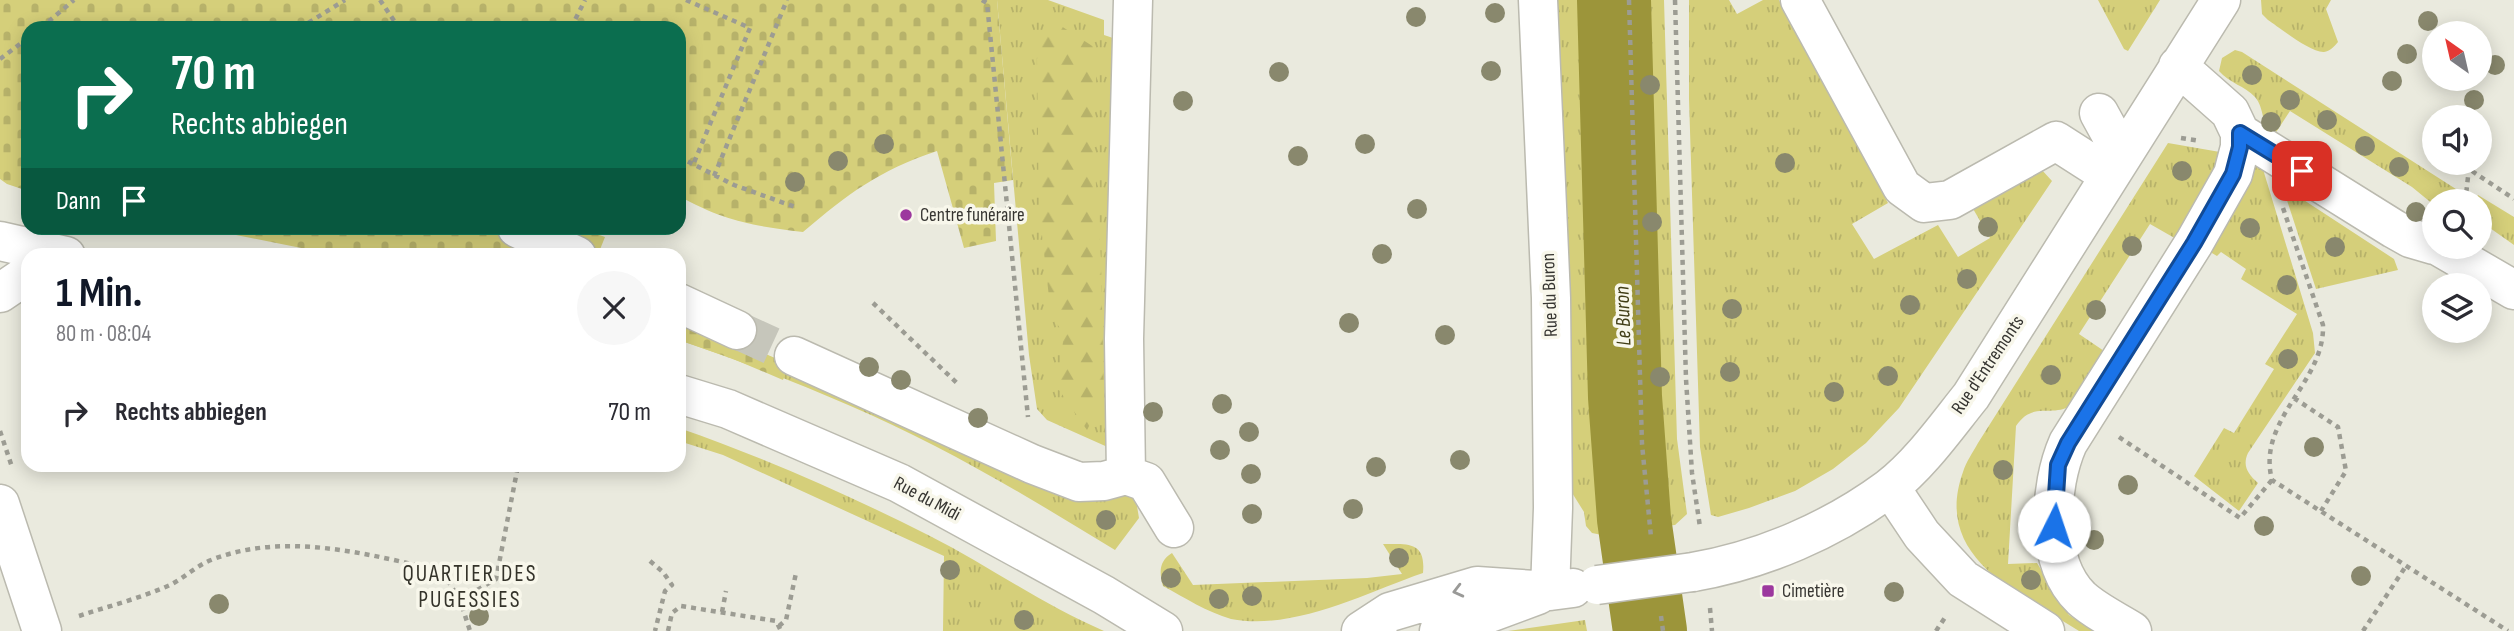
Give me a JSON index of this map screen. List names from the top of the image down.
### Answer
{
  "streets": {
    "street": ["Rue du Buron", "Rue d'Entremonts", "Rue du Midi"]
  },
  "crossings": [
    ["Rue du Buron", "Rue d'Entremonts"]
  ],
  "districts": ["QUARTIER DES PUGESSIES"],
  "water": ["Le Buron"],
  "places": {
    "other": ["Centre funéraire"],
    "transit": ["Cimetière"]
  },
  "north": "top left",
  "page": {
    "turn": ["70 m", "Rechts abbiegen"],
    "then": "Dann",
    "heading": ["1 Min.", "80 m · 08:04"],
    "list": [
      {
        "name": "Rechts abbiegen",
        "value": "70 m"
      }
    ]
  }
}
